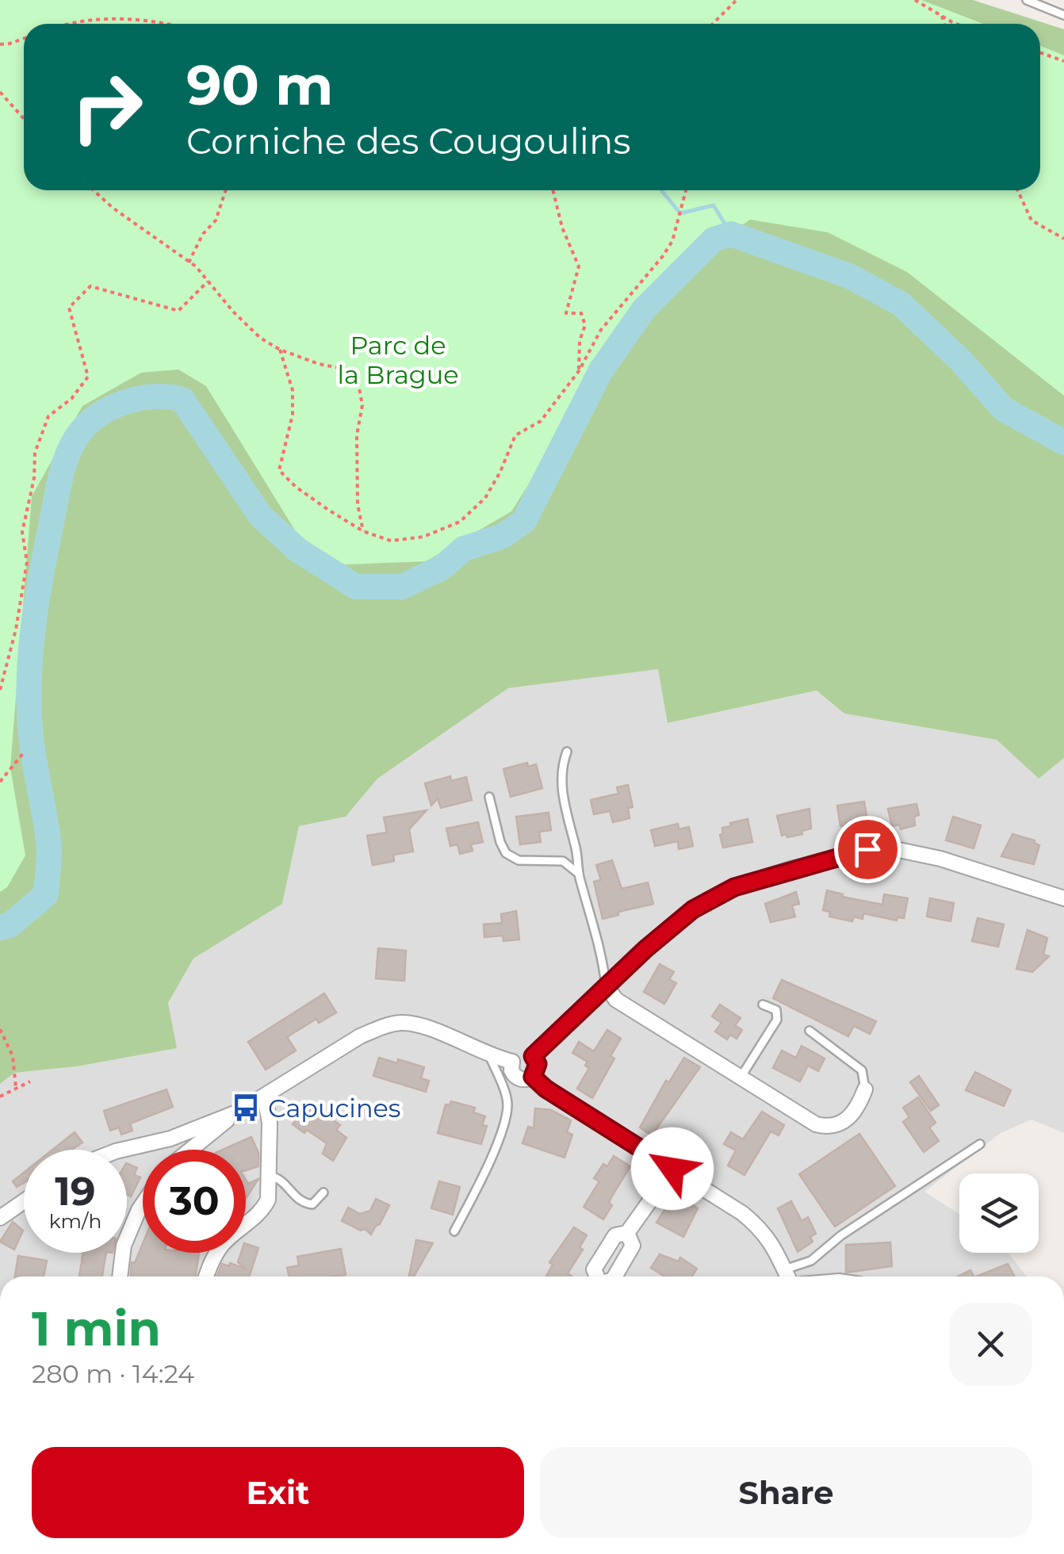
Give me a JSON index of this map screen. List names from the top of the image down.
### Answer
{
  "parks": ["Parc de la Brague"],
  "places": {
    "bus stop": ["Capucines"]
  },
  "page": {
    "turn": ["90 m", "Corniche des Cougoulins"],
    "speed": "19 km/h",
    "limit": "30",
    "heading": ["1 min", "280 m · 14:24"],
    "buttons": ["Exit", "Share"]
  }
}
